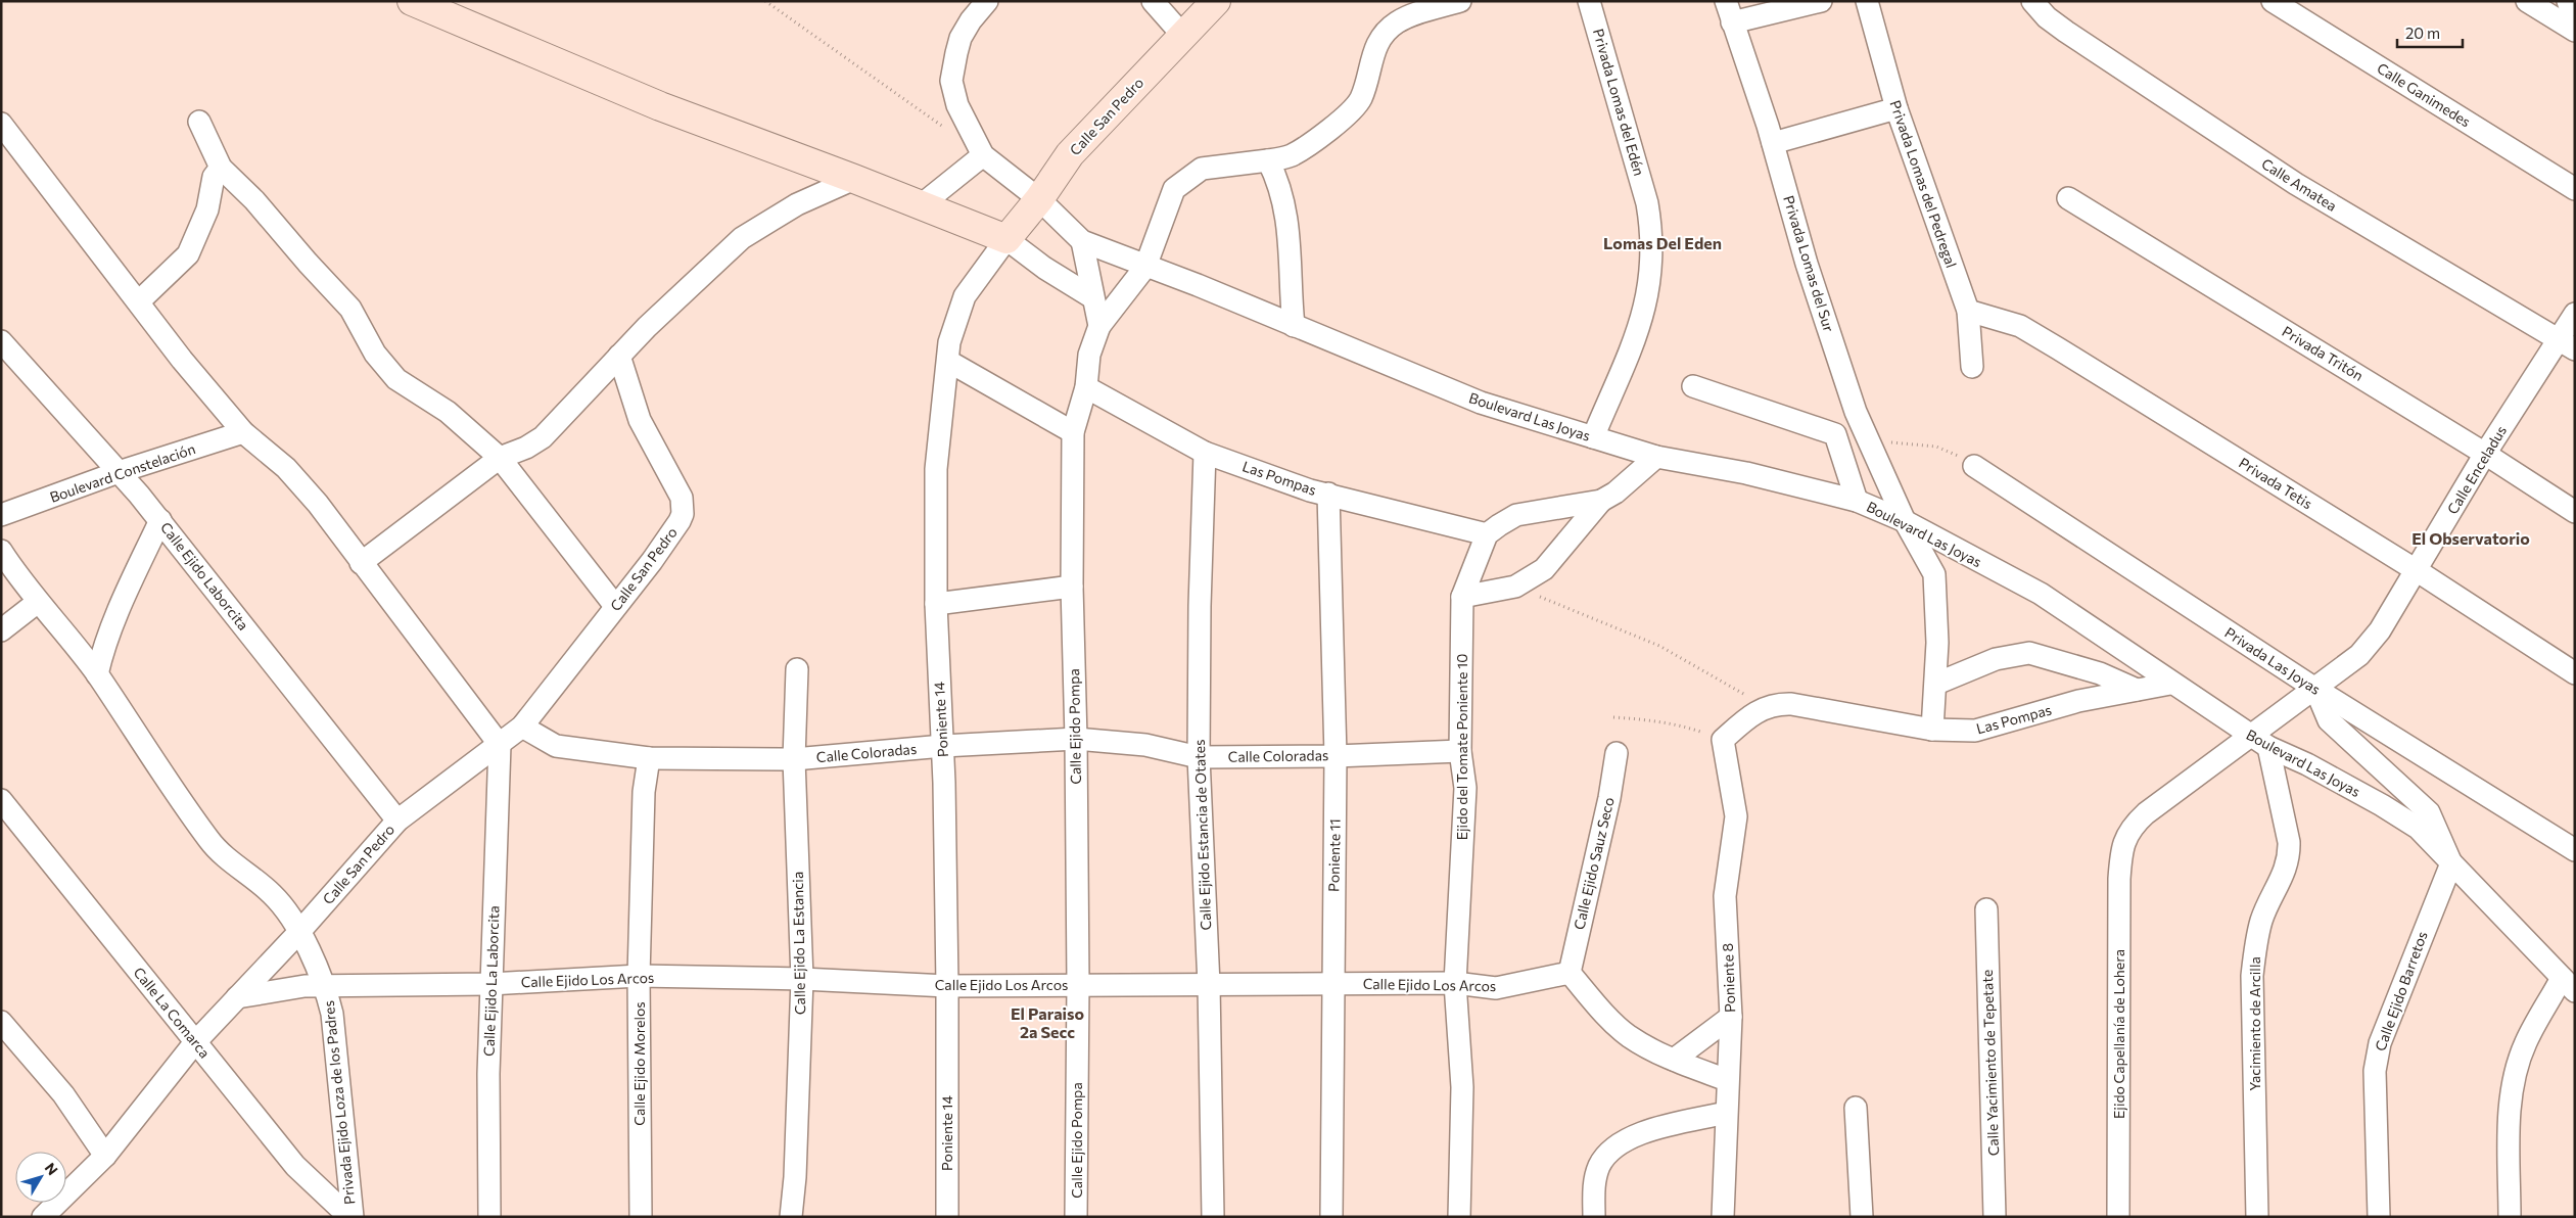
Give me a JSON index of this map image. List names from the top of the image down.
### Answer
{
  "streets": {
    "street": [
      "Calle Ganimedes",
      "Privada Lomas del Edén",
      "Calle San Pedro",
      "Privada Lomas del Pedregal",
      "Calle Amatea",
      "Privada Lomas del Sur",
      "Privada Tritón",
      "Boulevard Las Joyas",
      "Calle Enceladus",
      "Boulevard Constelación",
      "Las Pompas",
      "Privada Tetis",
      "Calle Ejido Laborcita",
      "Privada Las Joyas",
      "Poniente 14",
      "Calle Ejido Pompa",
      "Ejido del Tomate Poniente 10",
      "Calle Coloradas",
      "Calle Ejido Estancia de Otates",
      "Poniente 11",
      "Calle Ejido Sauz Seco",
      "Calle Ejido La Estancia",
      "Poniente 8",
      "Calle Ejido Los Arcos",
      "Calle Ejido La Laborcita",
      "Calle Ejido Barretos",
      "Calle La Comarca",
      "Yacimiento de Arcilla",
      "Ejido Capellanía de Lohera",
      "Calle Yacimiento de Tepetate",
      "Calle Ejido Morelos",
      "Privada Ejido Loza de los Padres"
    ]
  },
  "crossings": [
    ["Privada Lomas del Edén", "Boulevard Las Joyas"],
    ["Calle San Pedro", "Calle Ejido Laborcita"],
    ["Calle San Pedro", "Poniente 14"],
    ["Calle San Pedro", "Calle Coloradas"],
    ["Calle San Pedro", "Calle Ejido Los Arcos"],
    ["Calle San Pedro", "Calle Ejido La Laborcita"],
    ["Calle San Pedro", "Calle La Comarca"],
    ["Calle San Pedro", "Privada Ejido Loza de los Padres"],
    ["Privada Lomas del Pedregal", "Privada Tetis"],
    ["Calle Amatea", "Calle Enceladus"],
    ["Privada Lomas del Sur", "Boulevard Las Joyas"],
    ["Privada Lomas del Sur", "Las Pompas"],
    ["Privada Tritón", "Calle Enceladus"],
    ["Boulevard Las Joyas", "Calle Enceladus"],
    ["Boulevard Las Joyas", "Las Pompas"],
    ["Boulevard Las Joyas", "Calle Ejido Pompa"],
    ["Boulevard Las Joyas", "Calle Ejido Barretos"],
    ["Boulevard Las Joyas", "Yacimiento de Arcilla"],
    ["Calle Enceladus", "Privada Tetis"],
    ["Calle Enceladus", "Privada Las Joyas"],
    ["Calle Enceladus", "Yacimiento de Arcilla"],
    ["Calle Enceladus", "Ejido Capellanía de Lohera"],
    ["Boulevard Constelación", "Calle Ejido Laborcita"],
    ["Las Pompas", "Calle Ejido Pompa"],
    ["Las Pompas", "Ejido del Tomate Poniente 10"],
    ["Las Pompas", "Calle Ejido Estancia de Otates"],
    ["Las Pompas", "Poniente 11"],
    ["Las Pompas", "Poniente 8"],
    ["Poniente 14", "Calle Coloradas"],
    ["Poniente 14", "Calle Ejido Los Arcos"],
    ["Calle Ejido Pompa", "Calle Coloradas"],
    ["Calle Ejido Pompa", "Calle Ejido Los Arcos"],
    ["Ejido del Tomate Poniente 10", "Calle Coloradas"],
    ["Ejido del Tomate Poniente 10", "Calle Ejido Los Arcos"],
    ["Calle Coloradas", "Calle Ejido Estancia de Otates"],
    ["Calle Coloradas", "Poniente 11"],
    ["Calle Coloradas", "Calle Ejido La Estancia"],
    ["Calle Coloradas", "Calle Ejido Morelos"],
    ["Calle Ejido Estancia de Otates", "Calle Ejido Los Arcos"],
    ["Poniente 11", "Calle Ejido Los Arcos"],
    ["Calle Ejido Sauz Seco", "Calle Ejido Los Arcos"],
    ["Calle Ejido La Estancia", "Calle Ejido Los Arcos"],
    ["Calle Ejido Los Arcos", "Calle Ejido La Laborcita"],
    ["Calle Ejido Los Arcos", "Calle Ejido Morelos"],
    ["Calle Ejido Los Arcos", "Privada Ejido Loza de los Padres"],
    ["Calle La Comarca", "Privada Ejido Loza de los Padres"]
  ],
  "districts": ["Lomas Del Eden", "El Observatorio", "El Paraiso 2a Secc"],
  "scale_bar": "20 m",
  "north": "top right"
}
